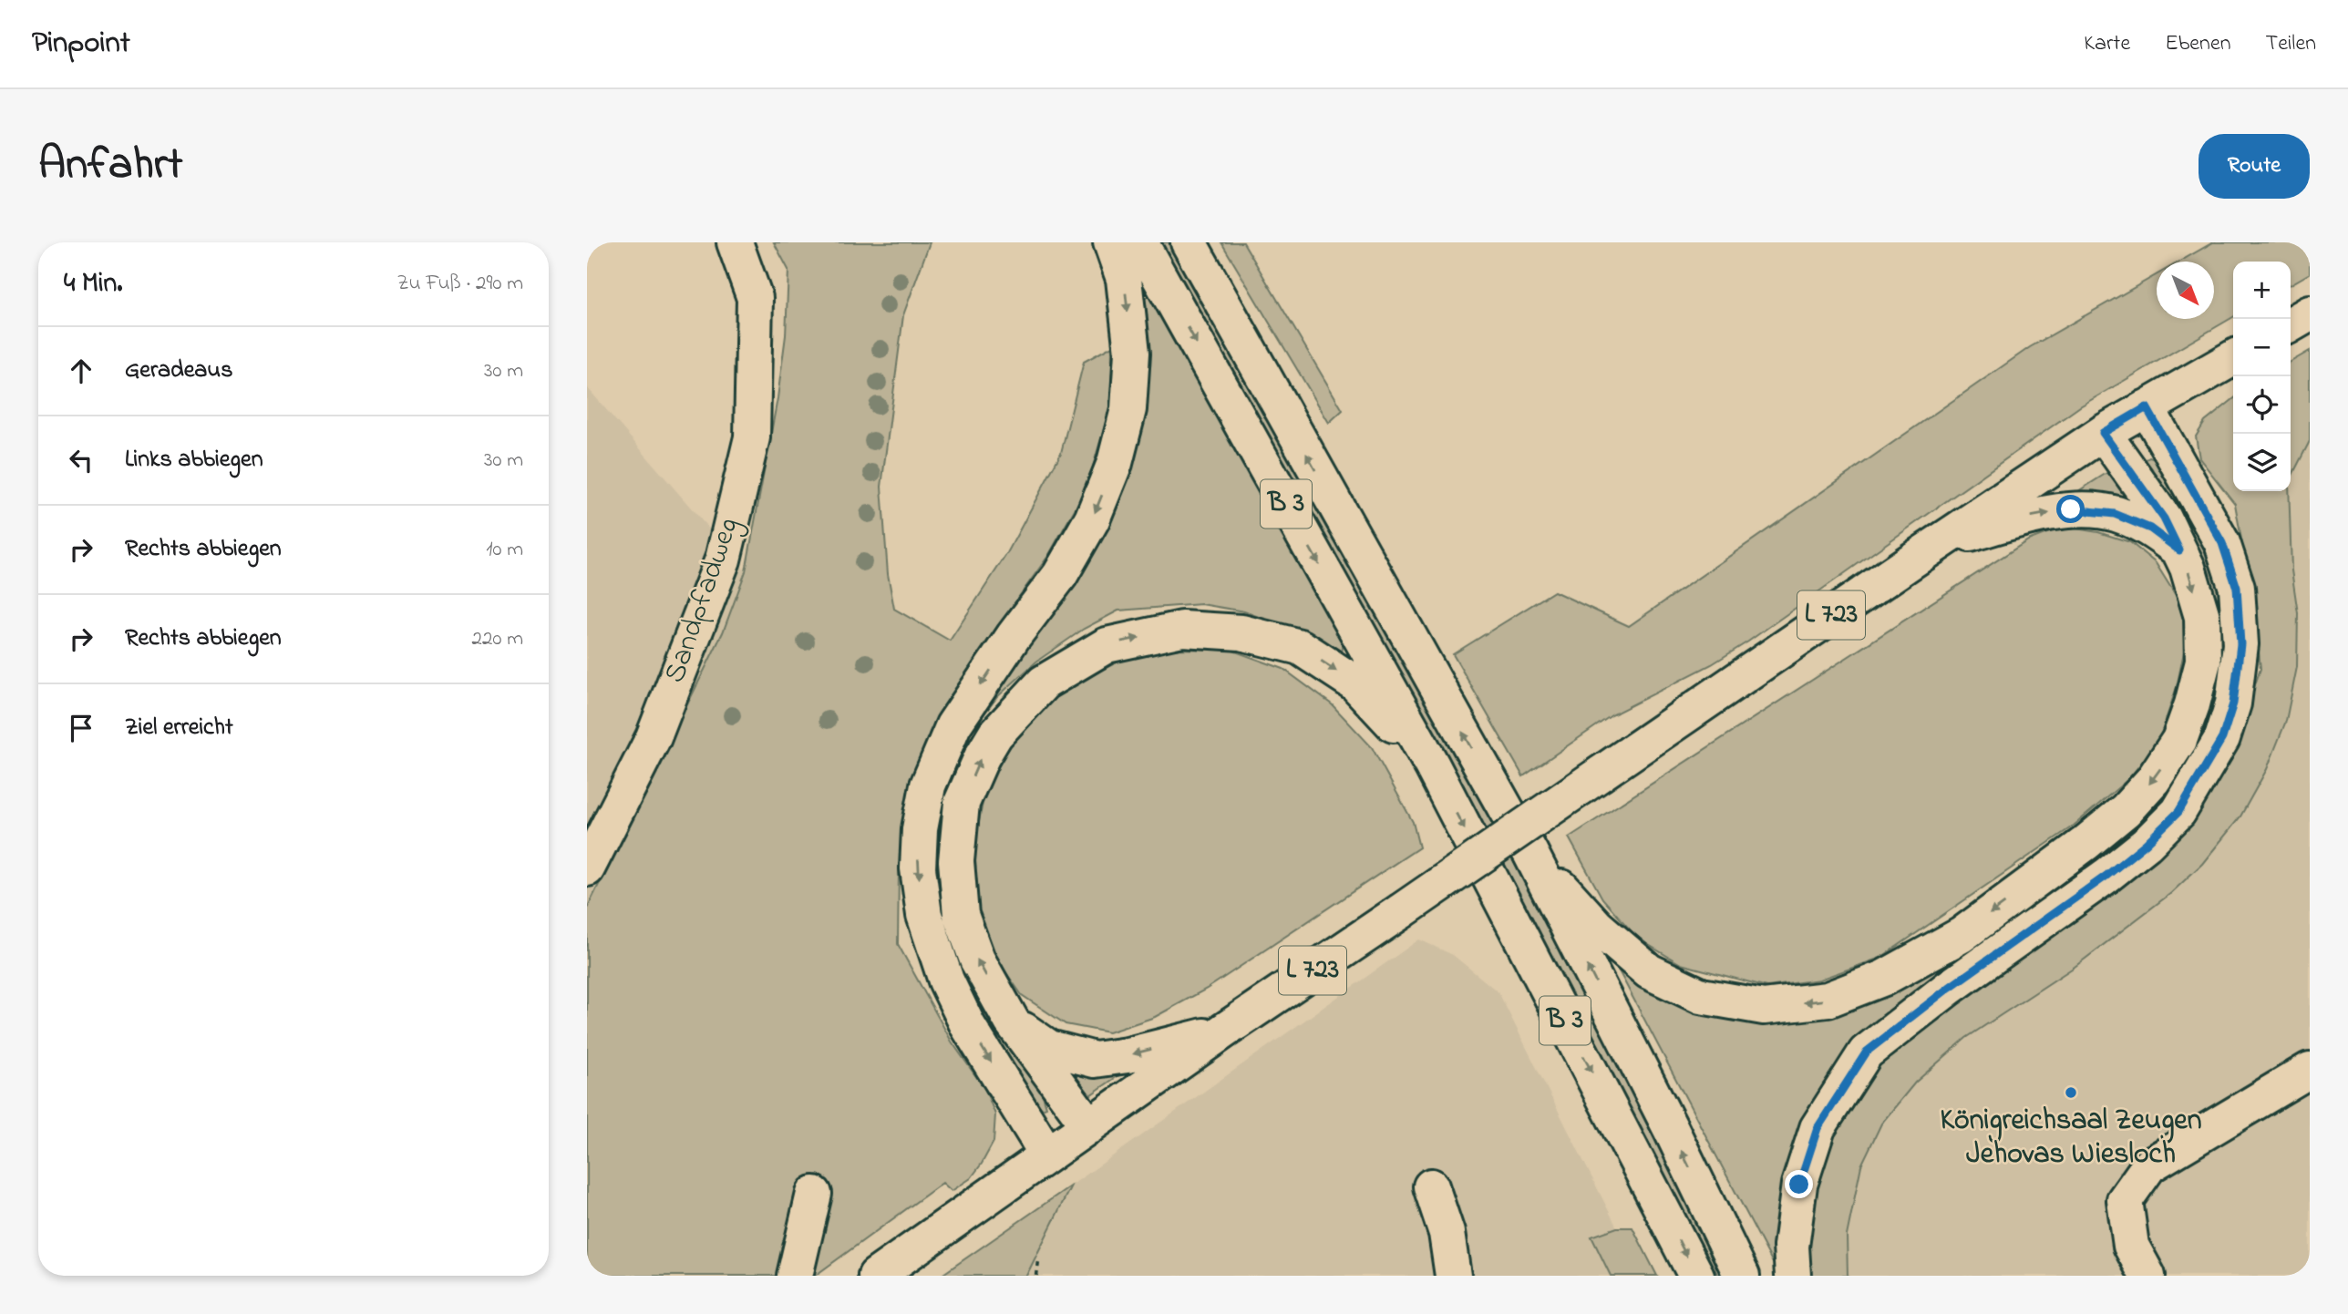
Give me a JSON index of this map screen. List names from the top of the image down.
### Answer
{
  "streets": {
    "main road": ["B 3", "Sandpfadweg", "L 723"]
  },
  "places": ["Königreichsaal Zeugen Jehovas Wiesloch"],
  "north": "bottom right",
  "page": {
    "header": "Pinpoint",
    "nav": ["Karte", "Ebenen", "Teilen"],
    "title": "Anfahrt",
    "buttons": "Route",
    "heading": ["4 Min.", "Zu Fuß · 290 m"],
    "map_buttons": ["+", "−"],
    "list": [
      ["Geradeaus", "30 m"],
      ["Links abbiegen", "30 m"],
      ["Rechts abbiegen", "10 m"],
      ["Rechts abbiegen", "220 m"],
      "Ziel erreicht"
    ]
  }
}
